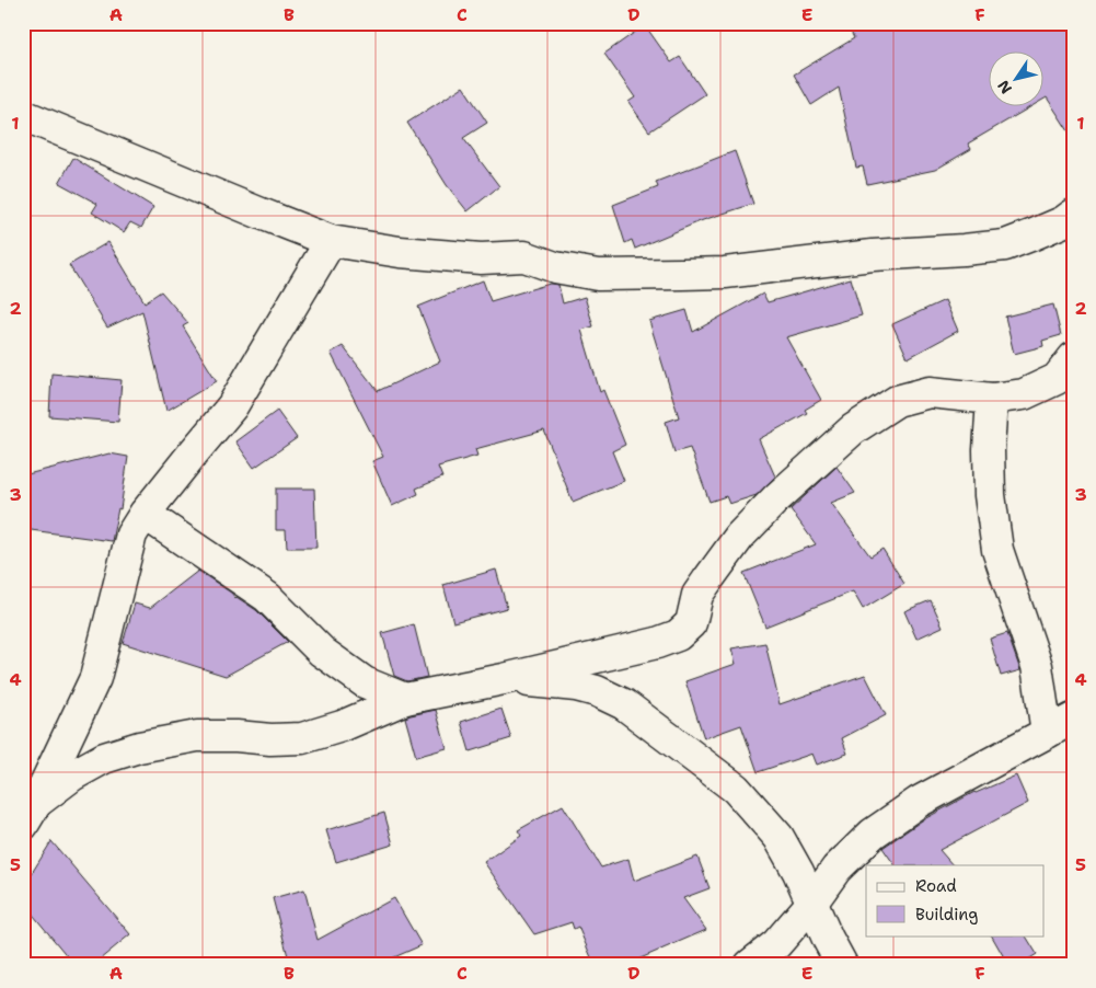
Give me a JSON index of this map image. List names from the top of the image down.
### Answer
{
  "legend": ["Road", "Building"],
  "north": "bottom left",
  "grid": {
    "columns": [
      "A",
      "B",
      "C",
      "D",
      "E",
      "F"
    ],
    "rows": [
      "1",
      "2",
      "3",
      "4",
      "5"
    ]
  }
}
